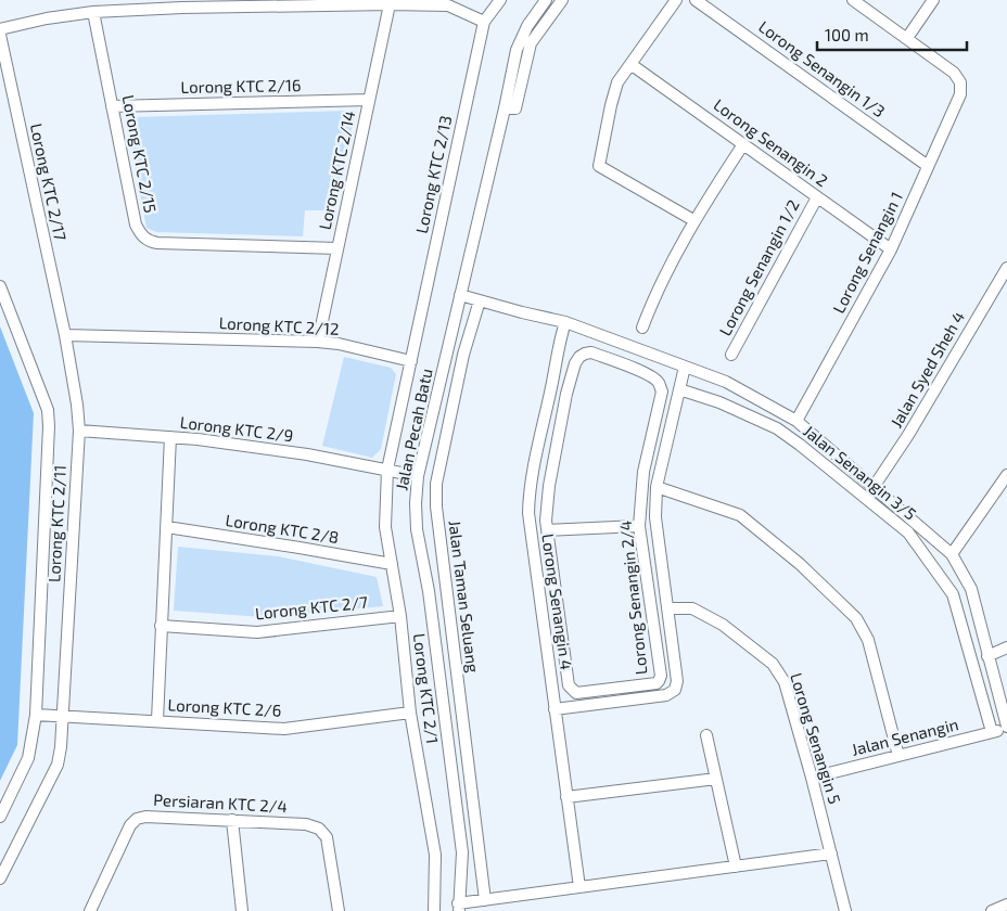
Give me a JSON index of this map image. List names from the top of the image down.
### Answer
{
  "streets": {
    "street": [
      "Lorong Senangin 1/3",
      "Lorong KTC 2/16",
      "Lorong Senangin 2",
      "Lorong KTC 2/15",
      "Lorong KTC 2/14",
      "Lorong KTC 2/13",
      "Lorong KTC 2/17",
      "Lorong Senangin 1",
      "Lorong Senangin 1/2",
      "Lorong KTC 2/12",
      "Jalan Syed Sheh 4",
      "Lorong KTC 2/9",
      "Jalan Pecah Batu",
      "Jalan Senangin 3/5",
      "Lorong KTC 2/11",
      "Lorong KTC 2/8",
      "Jalan Taman Seluang",
      "Lorong Senangin 2/4",
      "Lorong Senangin 4",
      "Lorong KTC 2/7",
      "Lorong KTC 2/1",
      "Lorong KTC 2/6",
      "Jalan Senangin",
      "Lorong Senangin 5",
      "Persiaran KTC 2/4"
    ]
  },
  "crossings": [
    ["Lorong Senangin 1/3", "Lorong Senangin 1"],
    ["Lorong KTC 2/16", "Lorong KTC 2/15"],
    ["Lorong KTC 2/16", "Lorong KTC 2/14"],
    ["Lorong Senangin 2", "Lorong Senangin 1"],
    ["Lorong Senangin 2", "Lorong Senangin 1/2"],
    ["Lorong KTC 2/15", "Lorong KTC 2/14"],
    ["Lorong KTC 2/14", "Lorong KTC 2/12"],
    ["Lorong KTC 2/13", "Lorong KTC 2/12"],
    ["Lorong KTC 2/17", "Lorong KTC 2/12"],
    ["Lorong KTC 2/17", "Lorong KTC 2/11"],
    ["Lorong KTC 2/12", "Lorong KTC 2/11"],
    ["Lorong KTC 2/9", "Jalan Pecah Batu"],
    ["Lorong KTC 2/9", "Lorong KTC 2/11"],
    ["Lorong KTC 2/9", "Lorong KTC 2/1"],
    ["Jalan Senangin 3/5", "Lorong Senangin 2/4"],
    ["Jalan Senangin 3/5", "Jalan Senangin"],
    ["Lorong KTC 2/11", "Lorong KTC 2/6"],
    ["Lorong KTC 2/8", "Lorong KTC 2/1"],
    ["Lorong Senangin 2/4", "Lorong Senangin 4"],
    ["Lorong Senangin 2/4", "Lorong Senangin 5"],
    ["Lorong KTC 2/7", "Lorong KTC 2/1"],
    ["Lorong KTC 2/1", "Lorong KTC 2/6"],
    ["Jalan Senangin", "Lorong Senangin 5"]
  ],
  "scale_bar": "100 m"
}
